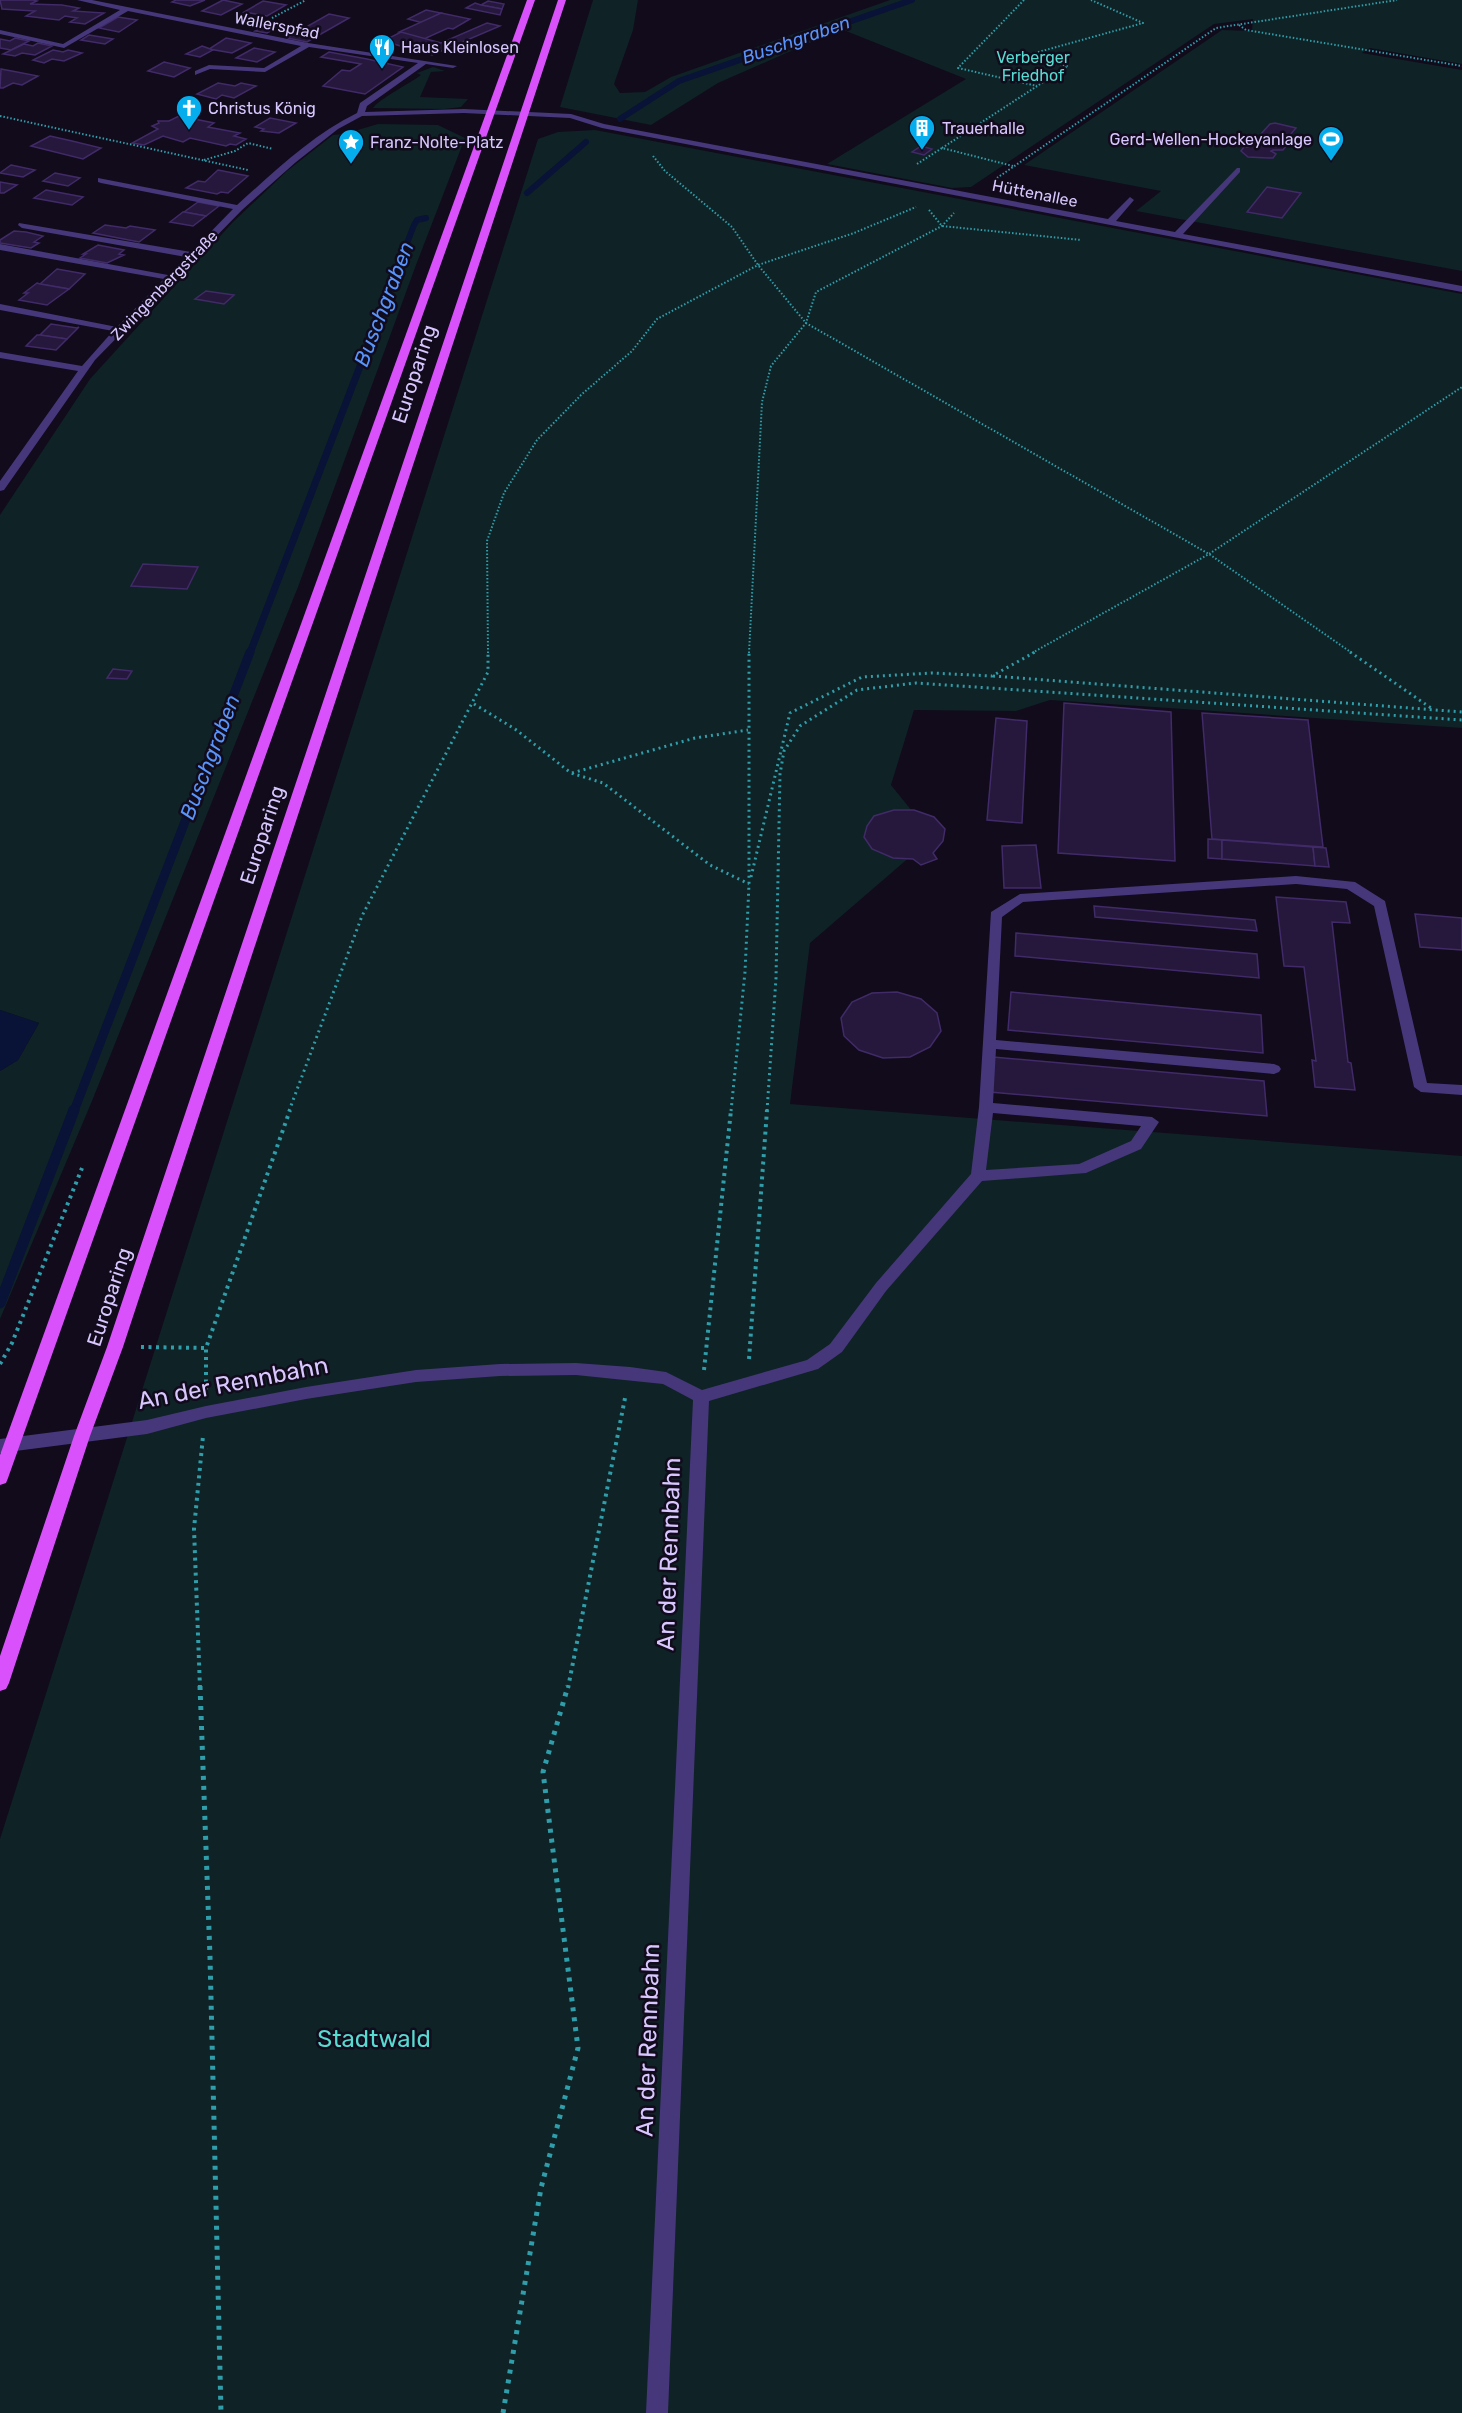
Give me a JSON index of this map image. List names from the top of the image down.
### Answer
{
  "streets": {
    "main road": ["Europaring"],
    "street": [
      "Wallerspfad",
      "Hüttenallee",
      "Zwingenbergstraße",
      "An der Rennbahn"
    ]
  },
  "crossings": [
    ["Wallerspfad", "Zwingenbergstraße"],
    ["Hüttenallee", "Zwingenbergstraße"],
    ["Hüttenallee", "Europaring"],
    ["Zwingenbergstraße", "Europaring"],
    ["Europaring", "An der Rennbahn"]
  ],
  "water": ["Buschgraben"],
  "parks": ["Verberger Friedhof", "Stadtwald"],
  "places": {
    "restaurant": ["Haus Kleinlosen"],
    "church": ["Christus König"],
    "building": ["Trauerhalle"],
    "sports": ["Gerd-Wellen-Hockeyanlage"],
    "place": ["Franz-Nolte-Platz"]
  }
}
